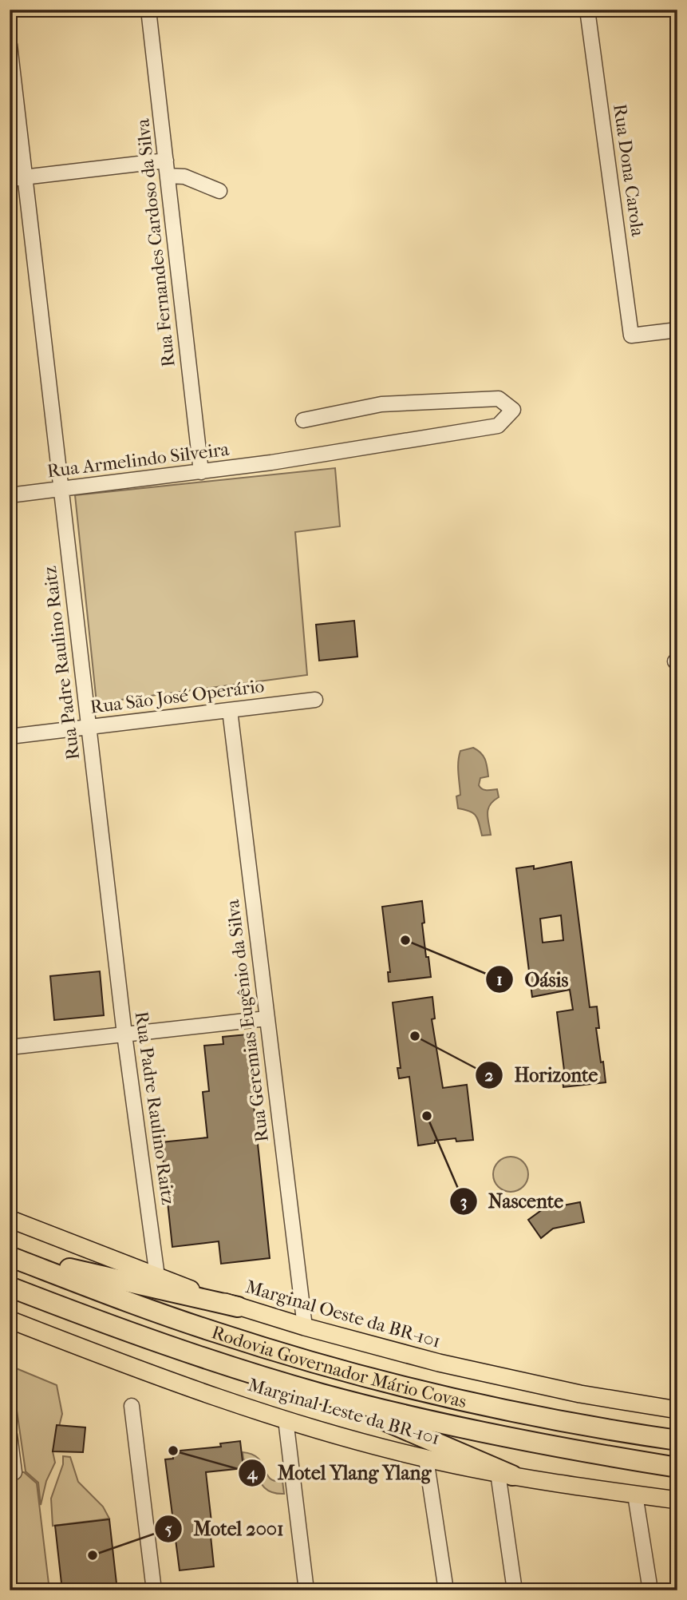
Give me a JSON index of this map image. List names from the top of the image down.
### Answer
{
  "streets": {
    "highway": ["Rodovia Governador Mário Covas"],
    "main road": ["Marginal Oeste da BR-101", "Marginal Leste da BR-101"],
    "street": [
      "Rua Dona Carola",
      "Rua Fernandes Cardoso da Silva",
      "Rua Armelindo Silveira",
      "Rua Padre Raulino Raitz",
      "Rua São José Operário",
      "Rua Geremias Eugênio da Silva"
    ]
  },
  "crossings": [
    ["Rua Fernandes Cardoso da Silva", "Rua Armelindo Silveira"],
    ["Rua Armelindo Silveira", "Rua Padre Raulino Raitz"],
    ["Rua Padre Raulino Raitz", "Rua São José Operário"],
    ["Rua Padre Raulino Raitz", "Marginal Oeste da BR-101"],
    ["Rua São José Operário", "Rua Geremias Eugênio da Silva"],
    ["Rua Geremias Eugênio da Silva", "Marginal Oeste da BR-101"]
  ],
  "places": [
    "Oásis",
    "Horizonte",
    "Nascente",
    "Motel Ylang Ylang",
    "Motel 2001"
  ]
}
